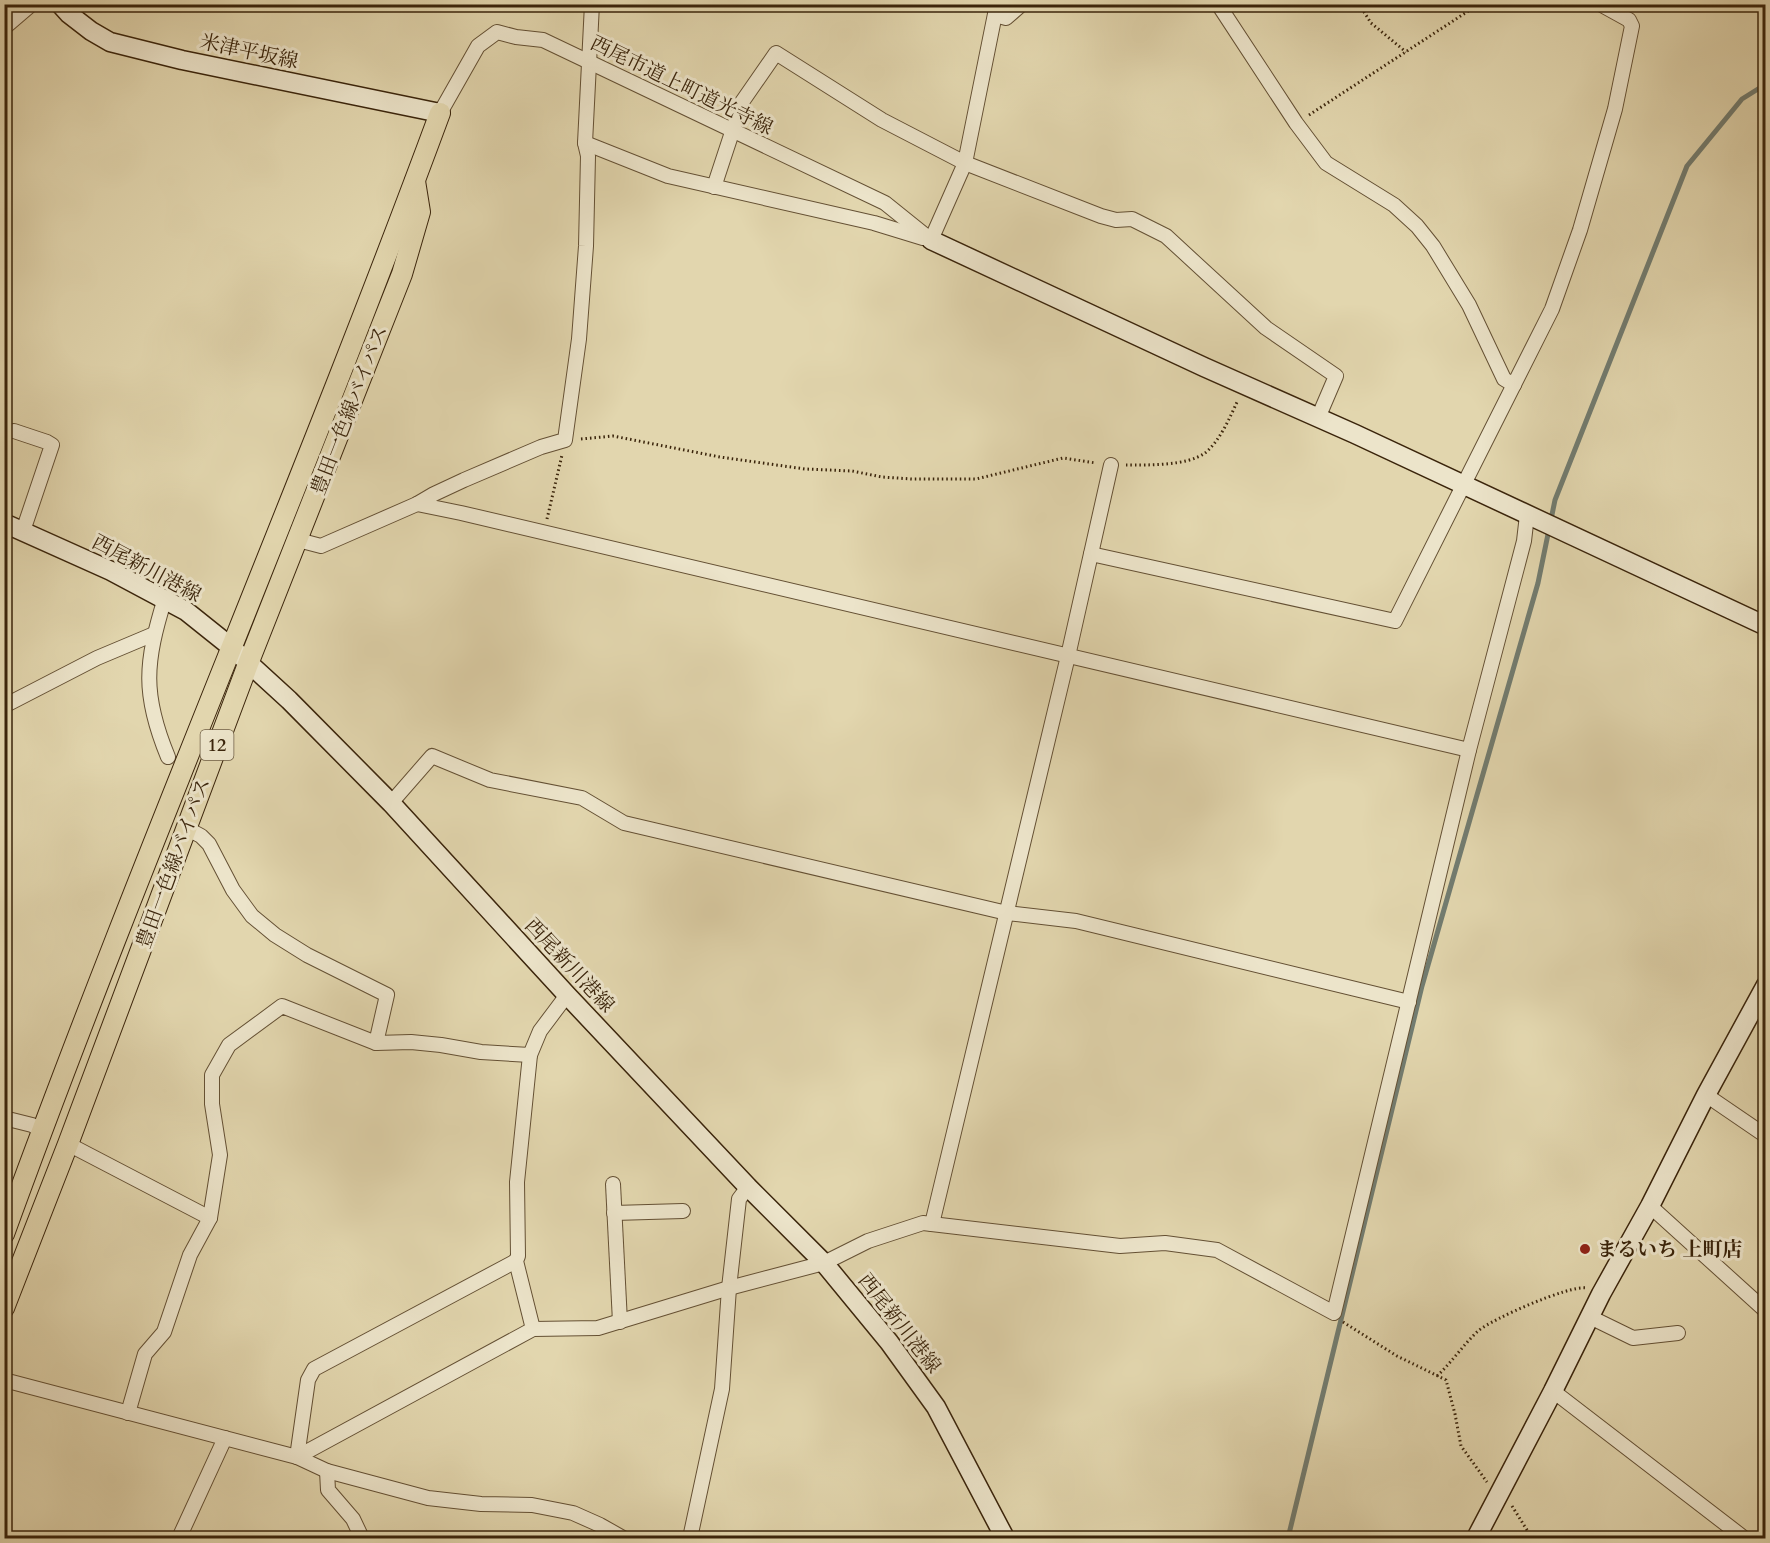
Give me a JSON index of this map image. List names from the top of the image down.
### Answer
{
  "streets": {
    "main road": [
      "米津平坂線",
      "豊田一色線バイパス",
      "西尾新川港線",
      "12"
    ],
    "street": ["西尾市道上町道光寺線"]
  },
  "crossings": [
    ["米津平坂線", "西尾市道上町道光寺線"],
    ["米津平坂線", "豊田一色線バイパス"],
    ["西尾市道上町道光寺線", "豊田一色線バイパス"],
    ["豊田一色線バイパス", "西尾新川港線"]
  ],
  "places": ["まるいち 上町店"]
}
